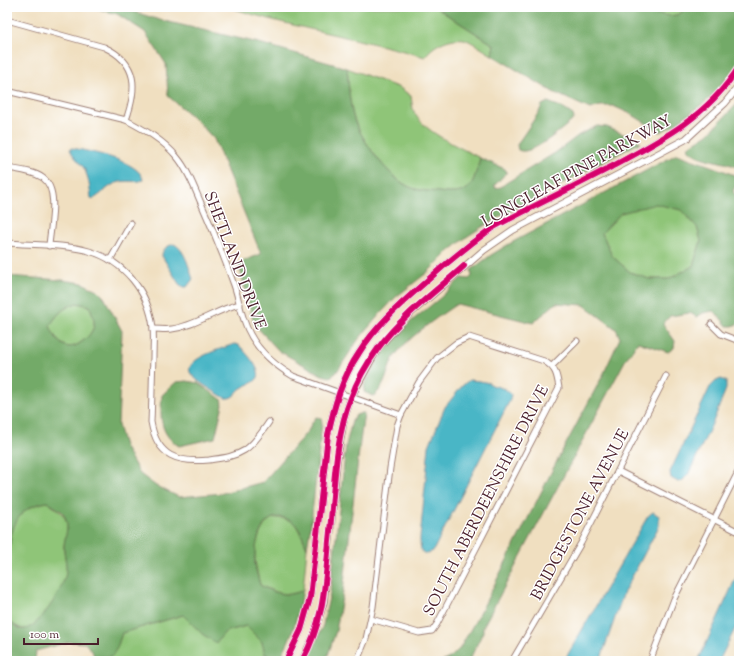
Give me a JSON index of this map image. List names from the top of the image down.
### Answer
{
  "streets": {
    "main road": ["LONGLEAF PINE PARKWAY"],
    "street": ["SHETLAND DRIVE", "SOUTH ABERDEENSHIRE DRIVE", "BRIDGESTONE AVENUE"]
  },
  "crossings": [
    ["LONGLEAF PINE PARKWAY", "SHETLAND DRIVE"]
  ],
  "scale_bar": "100 m"
}
